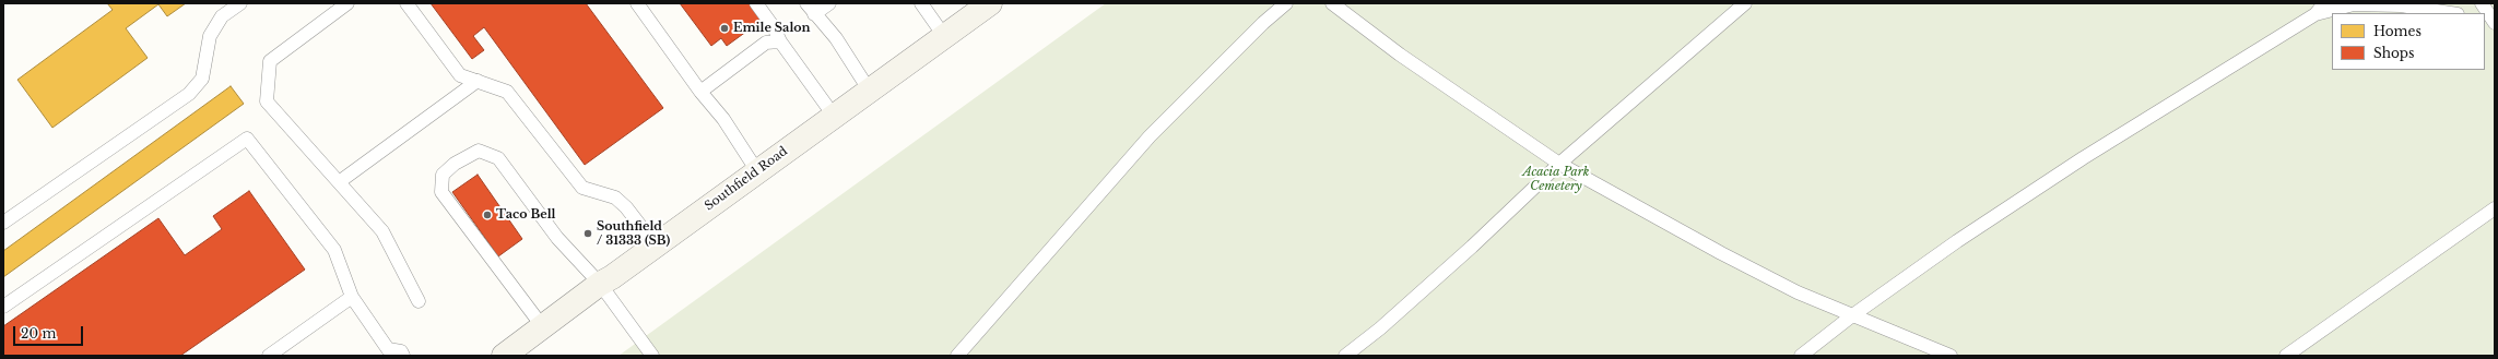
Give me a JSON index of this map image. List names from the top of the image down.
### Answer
{
  "streets": {
    "main road": ["Southfield Road"]
  },
  "parks": ["Acacia Park Cemetery"],
  "places": ["Emile Salon", "Taco Bell", "Southfield / 31333 (SB)"],
  "legend": ["Homes", "Shops"],
  "scale_bar": "20 m"
}
